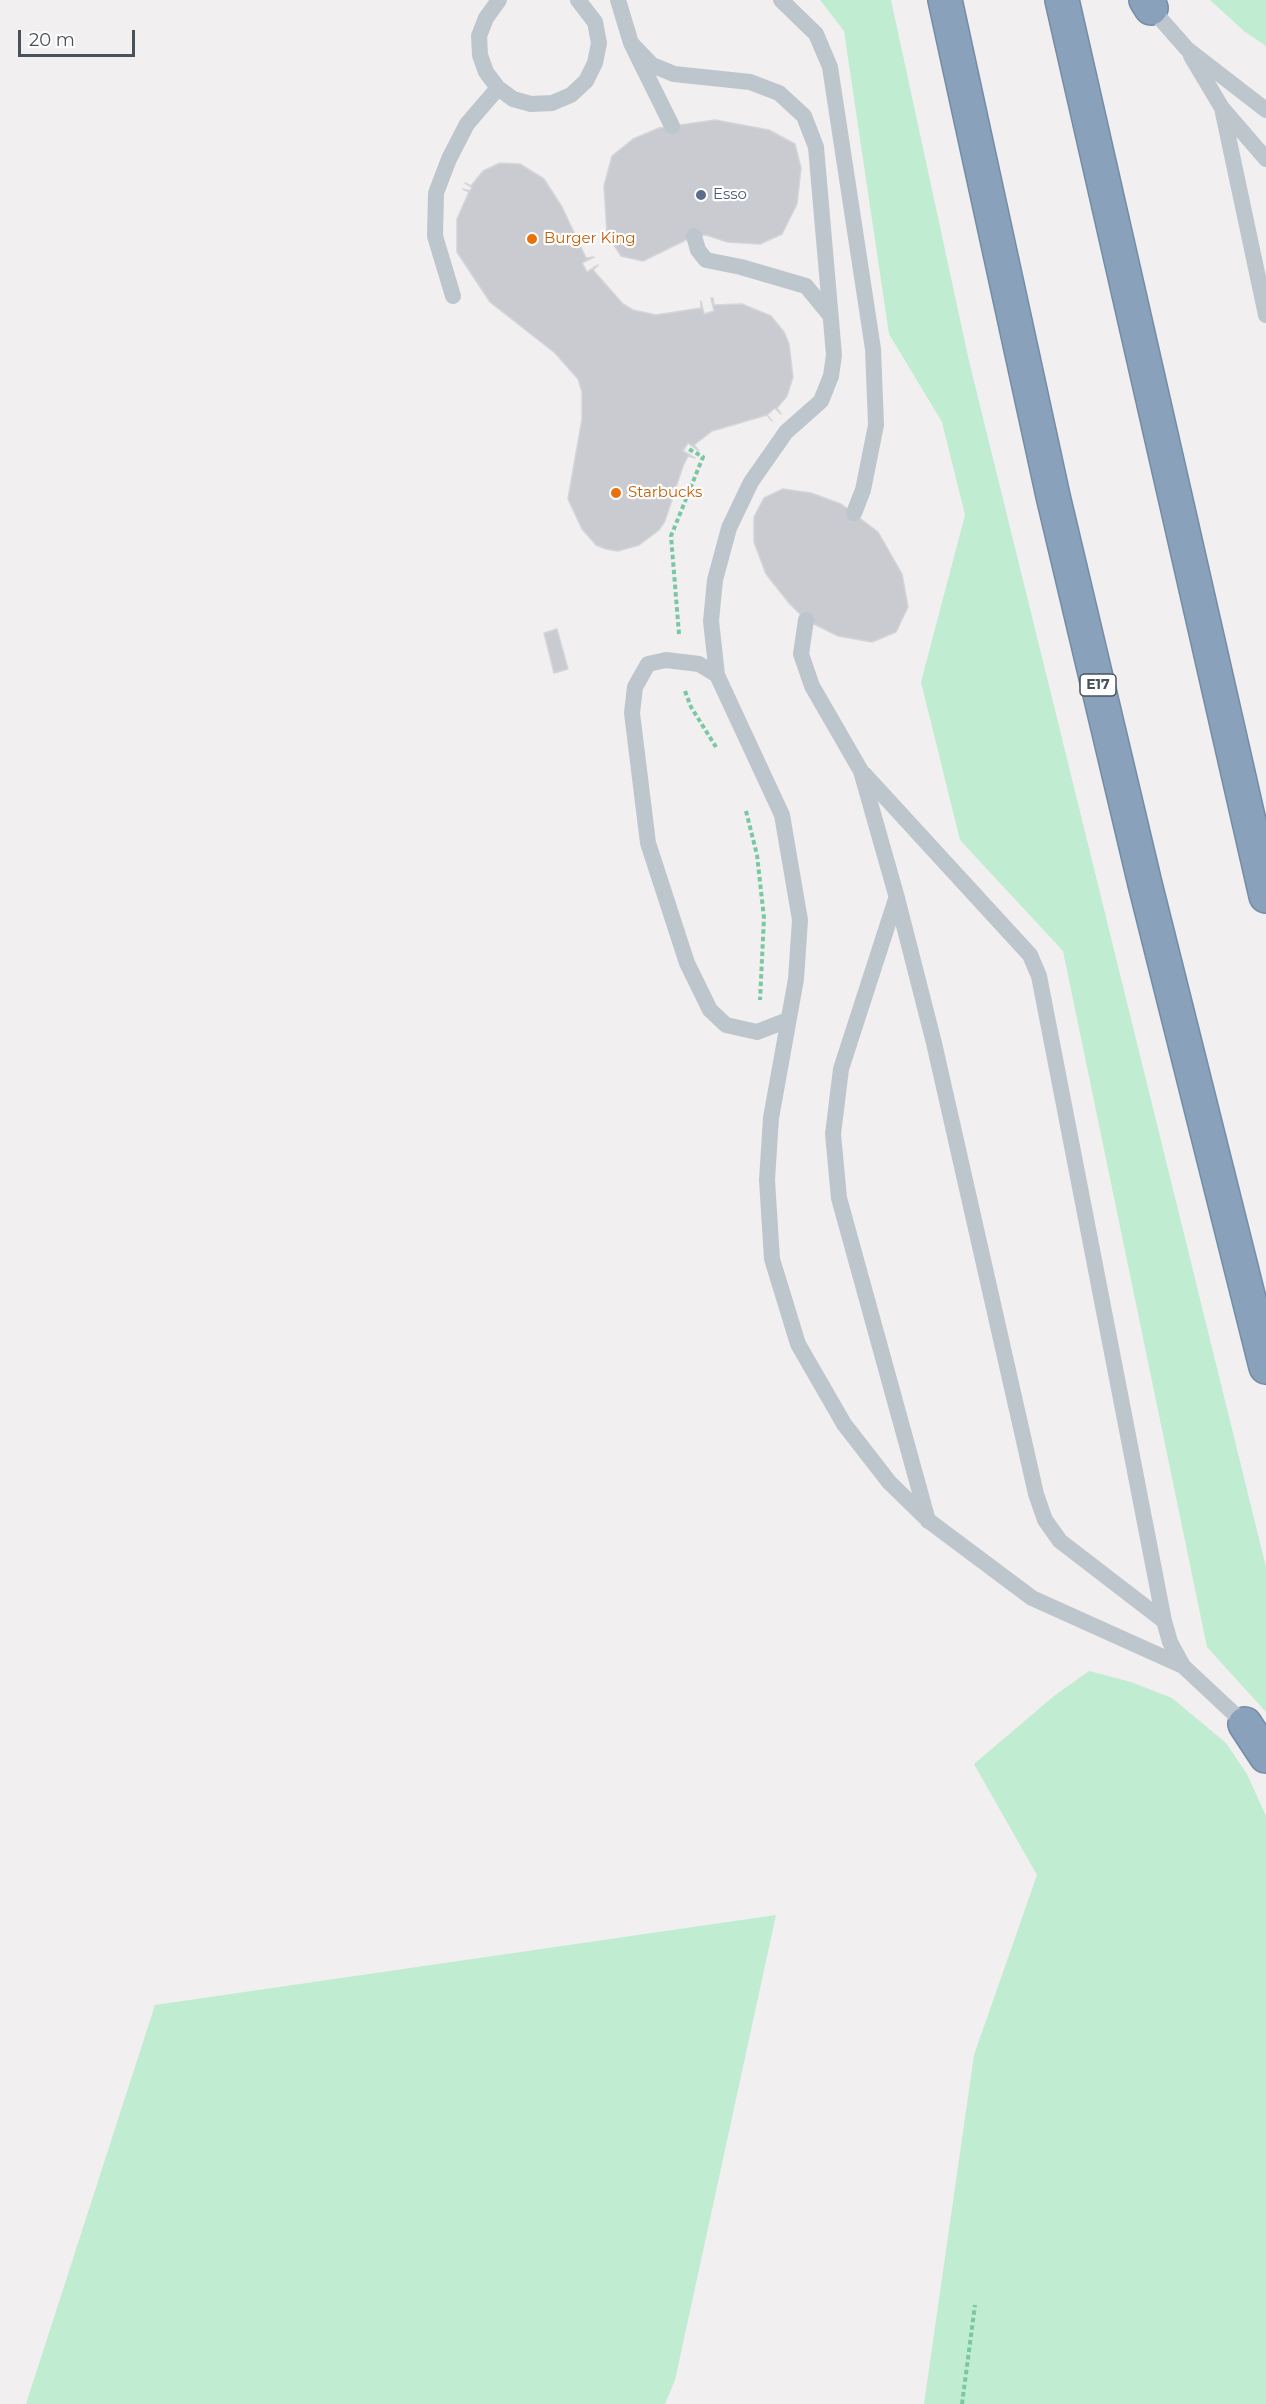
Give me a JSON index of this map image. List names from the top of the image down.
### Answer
{
  "streets": {
    "highway": ["E17"]
  },
  "places": ["Esso", "Burger King", "Starbucks"],
  "scale_bar": "20 m"
}
